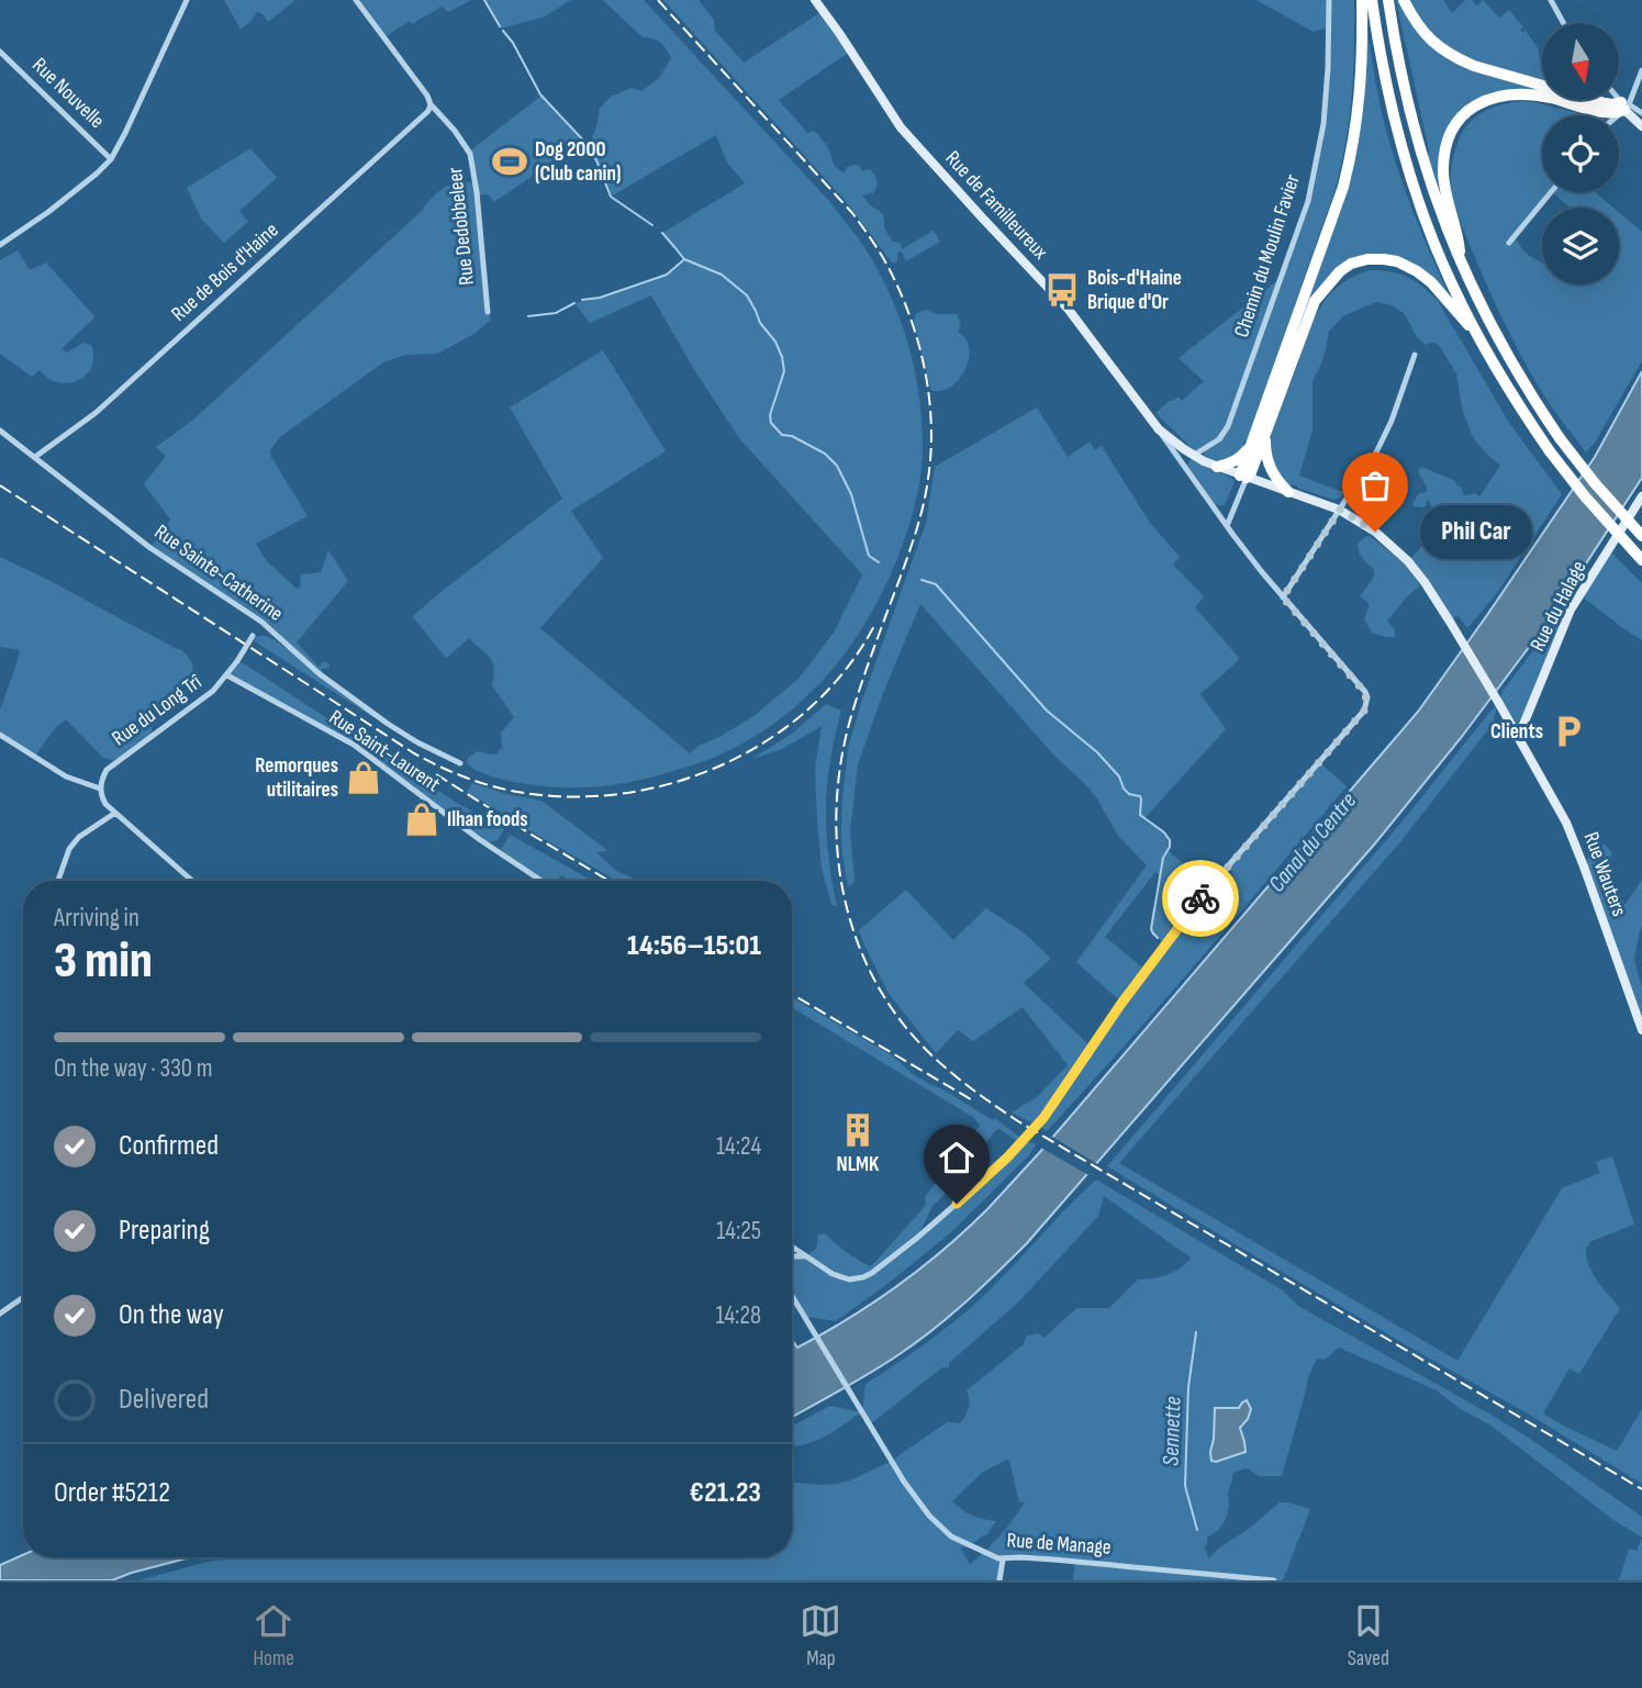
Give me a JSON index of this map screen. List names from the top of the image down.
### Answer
{
  "streets": {
    "street": [
      "Rue Nouvelle",
      "Rue de Familleureux",
      "Rue Dedobbeleer",
      "Chemin du Moulin Favier",
      "Rue de Bois d'Haine",
      "Rue Sainte-Catherine",
      "Rue du Halage",
      "Rue du Long Trî",
      "Rue Saint-Laurent",
      "Rue Wauters",
      "Rue de Manage"
    ]
  },
  "crossings": [
    ["Rue de Familleureux", "Chemin du Moulin Favier"],
    ["Rue de Familleureux", "Rue Wauters"],
    ["Rue Dedobbeleer", "Rue de Bois d'Haine"],
    ["Rue de Bois d'Haine", "Rue Sainte-Catherine"],
    ["Rue Sainte-Catherine", "Rue du Long Trî"],
    ["Rue du Halage", "Rue Wauters"],
    ["Rue du Long Trî", "Rue Saint-Laurent"]
  ],
  "water": ["Canal du Centre", "Sennette"],
  "places": {
    "sports": ["Dog 2000 (Club canin)"],
    "bus stop": ["Bois-d'Haine Brique d'Or"],
    "other": ["Phil Car"],
    "parking": ["Clients"],
    "shop": ["Remorques utilitaires", "Ilhan foods"],
    "building": ["NLMK"]
  },
  "north": "bottom",
  "page": {
    "bubble": "Phil Car",
    "heading": ["3 min", "Arriving in", "14:56–15:01"],
    "panel": ["Order #5212", "€21.23"],
    "bar": "On the way · 330 m",
    "list": [
      ["Confirmed", "14:24"],
      ["Preparing", "14:25"],
      ["On the way", "14:28"],
      "Delivered"
    ],
    "tabs": ["Home", "Map", "Saved"]
  }
}
